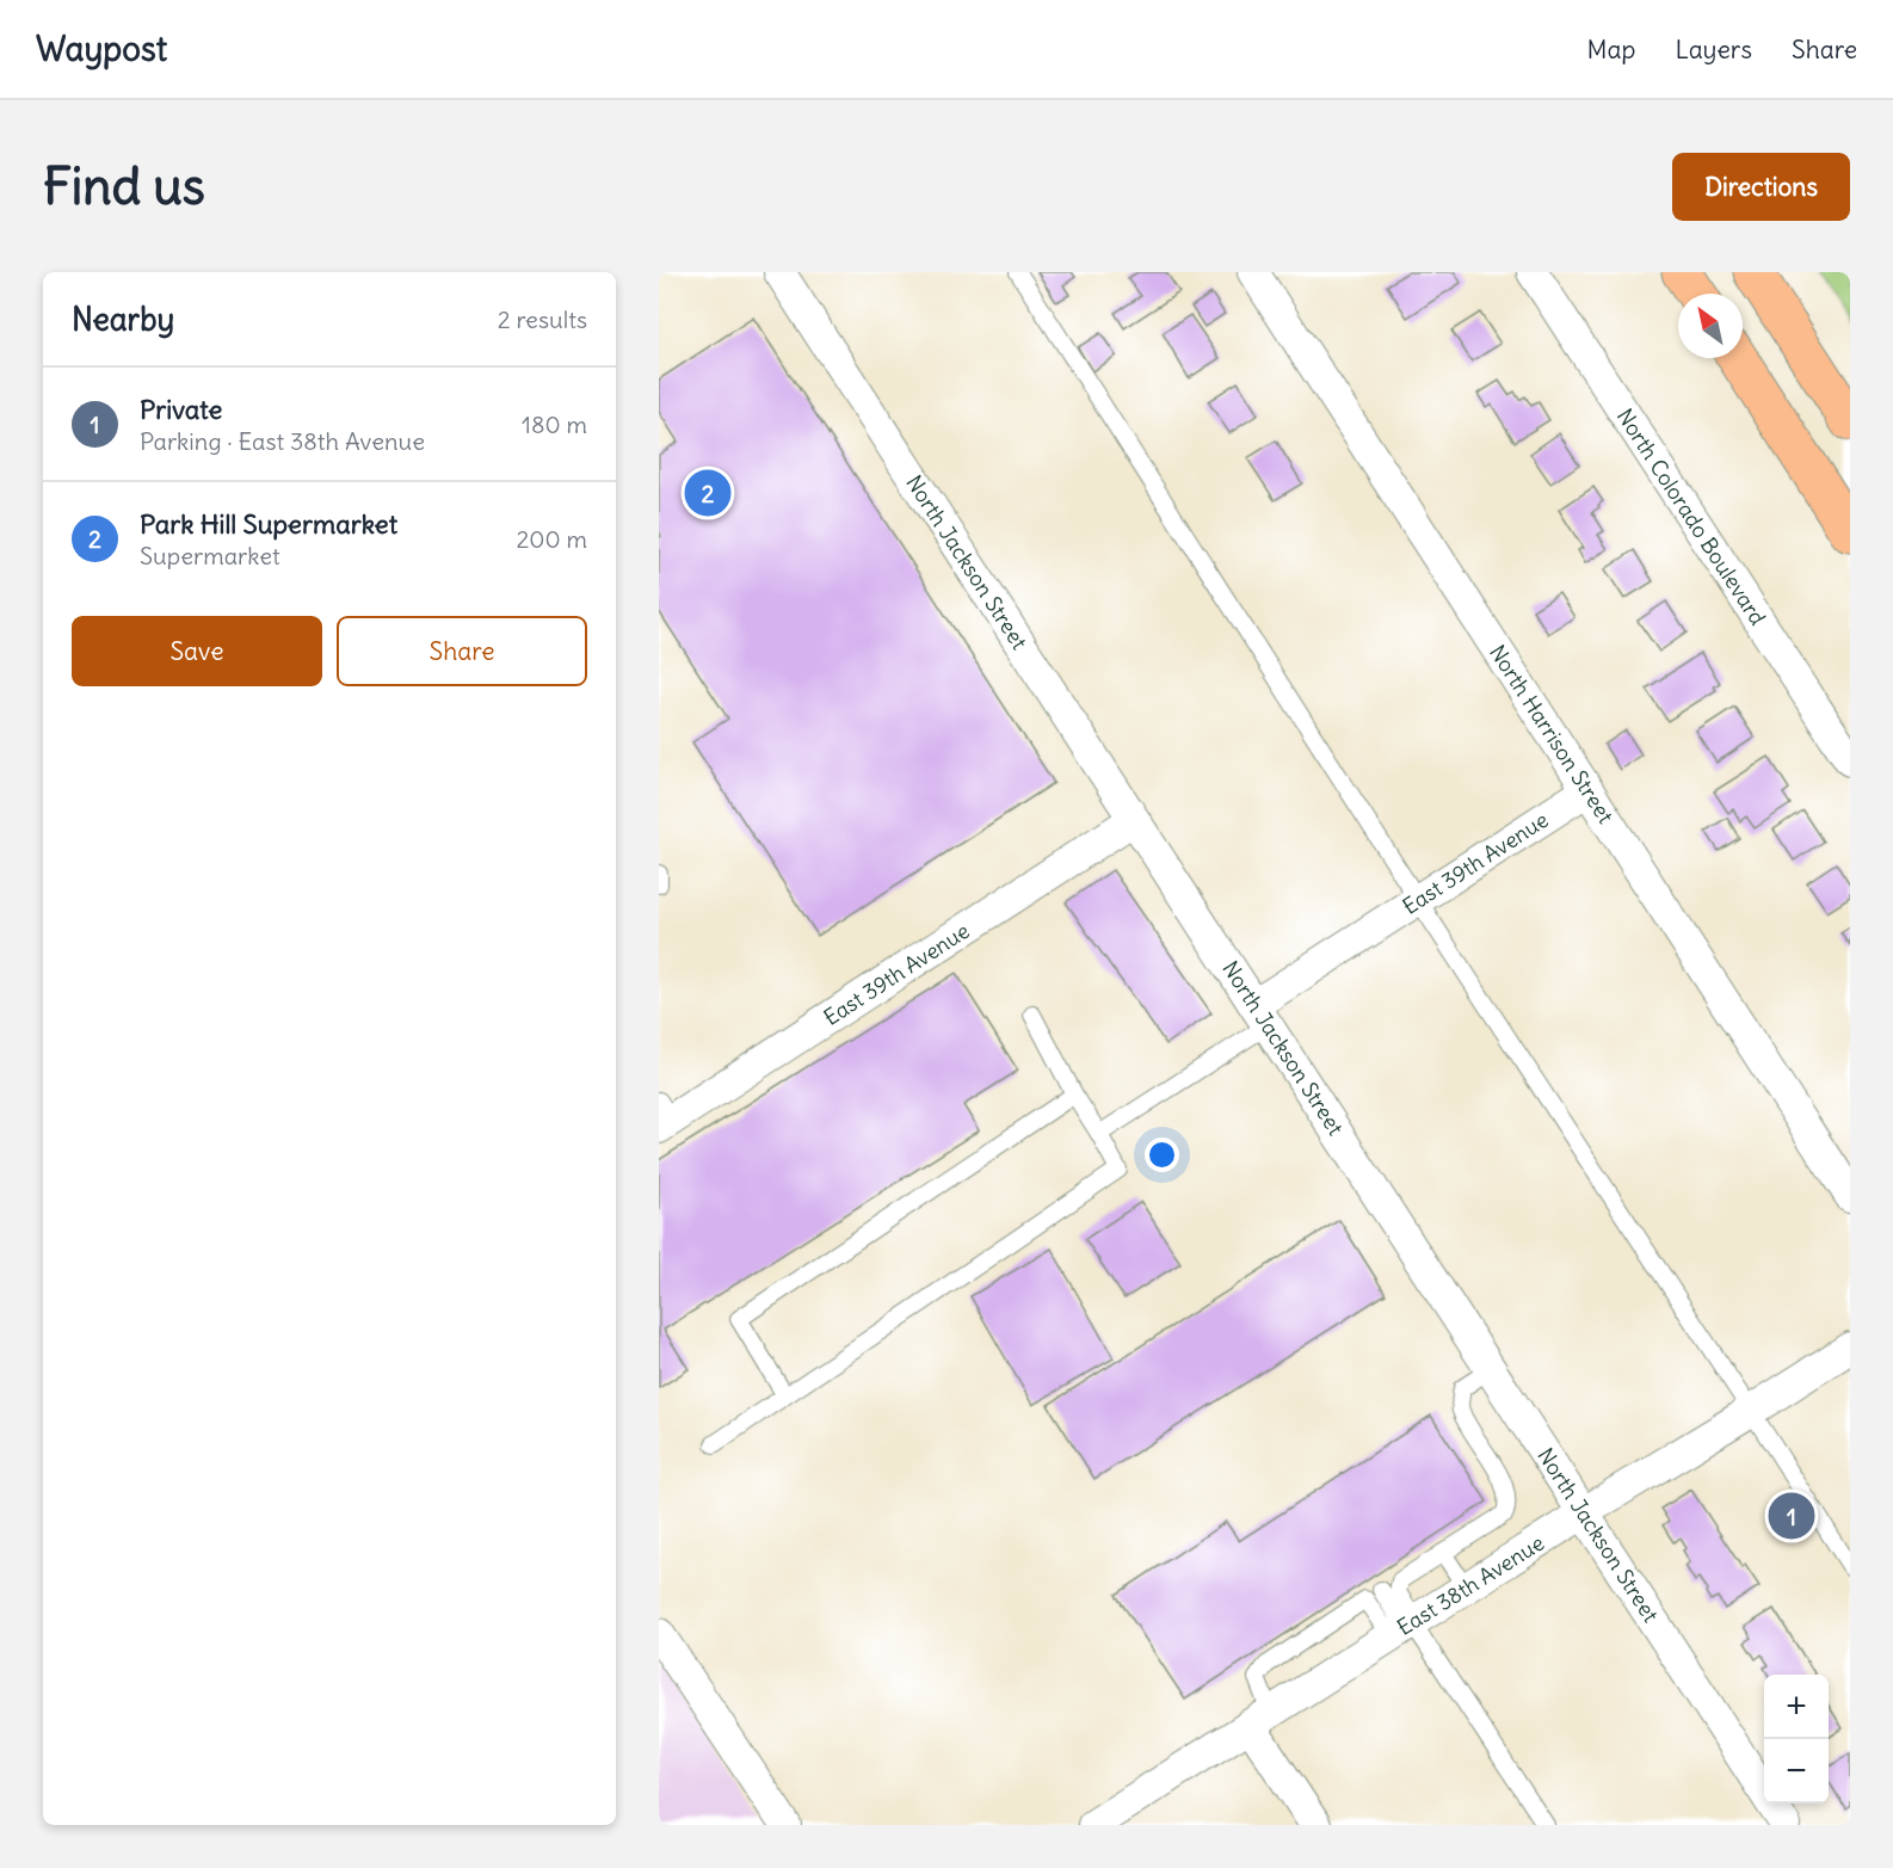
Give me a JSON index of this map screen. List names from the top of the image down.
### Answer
{
  "streets": {
    "street": [
      "North Colorado Boulevard",
      "North Jackson Street",
      "North Harrison Street",
      "East 39th Avenue",
      "East 38th Avenue"
    ]
  },
  "crossings": [
    ["North Jackson Street", "East 39th Avenue"],
    ["North Jackson Street", "East 38th Avenue"],
    ["North Harrison Street", "East 39th Avenue"]
  ],
  "north": "top left",
  "page": {
    "header": "Waypost",
    "nav": ["Map", "Layers", "Share"],
    "buttons": [
      "Directions",
      ["Save", "Share"]
    ],
    "title": "Find us",
    "heading": ["Nearby", "2 results"],
    "list": [
      {
        "mark": "1",
        "name": "Private",
        "note": "Parking · East 38th Avenue",
        "value": "180 m"
      },
      {
        "mark": "2",
        "name": "Park Hill Supermarket",
        "note": "Supermarket",
        "value": "200 m"
      }
    ],
    "pins": ["2", "1"],
    "map_buttons": ["+", "−"]
  }
}
